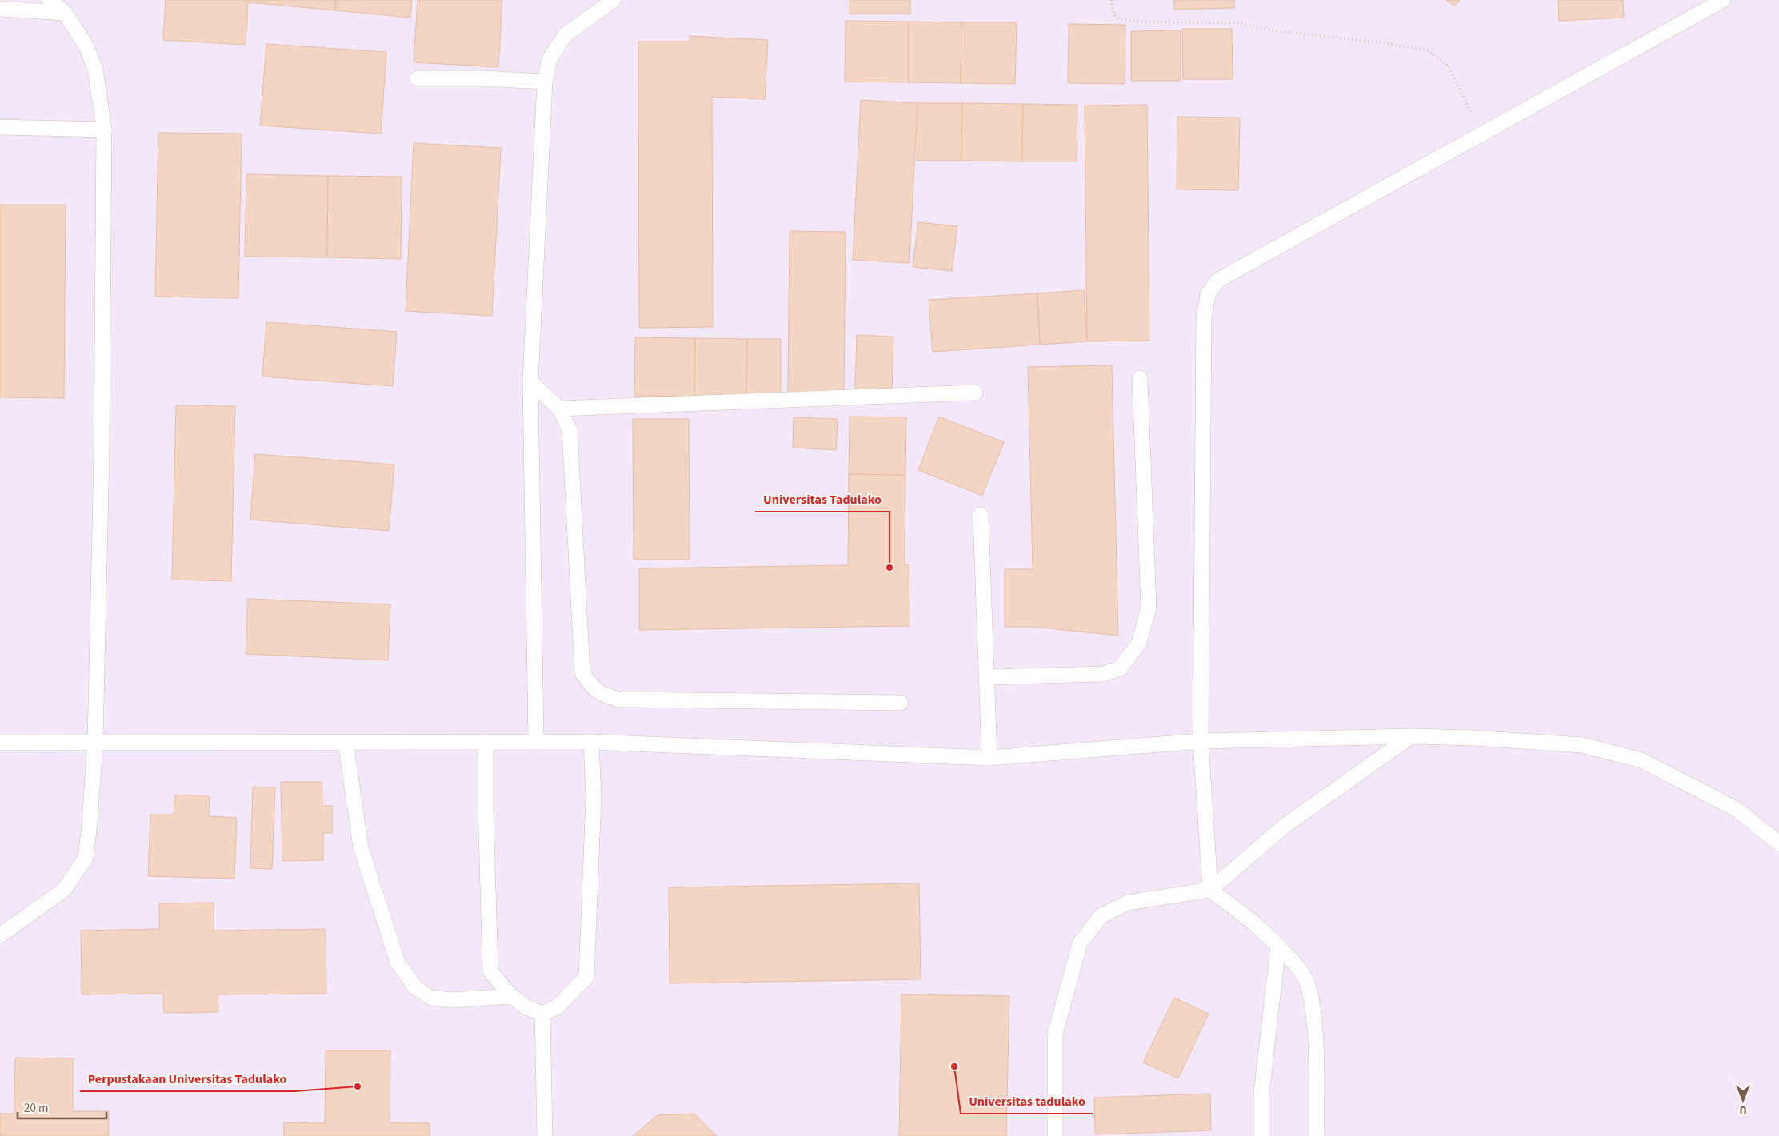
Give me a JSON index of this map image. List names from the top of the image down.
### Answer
{
  "places": ["Universitas Tadulako", "Universitas tadulako", "Perpustakaan Universitas Tadulako"],
  "scale_bar": "20 m",
  "north": "bottom"
}
